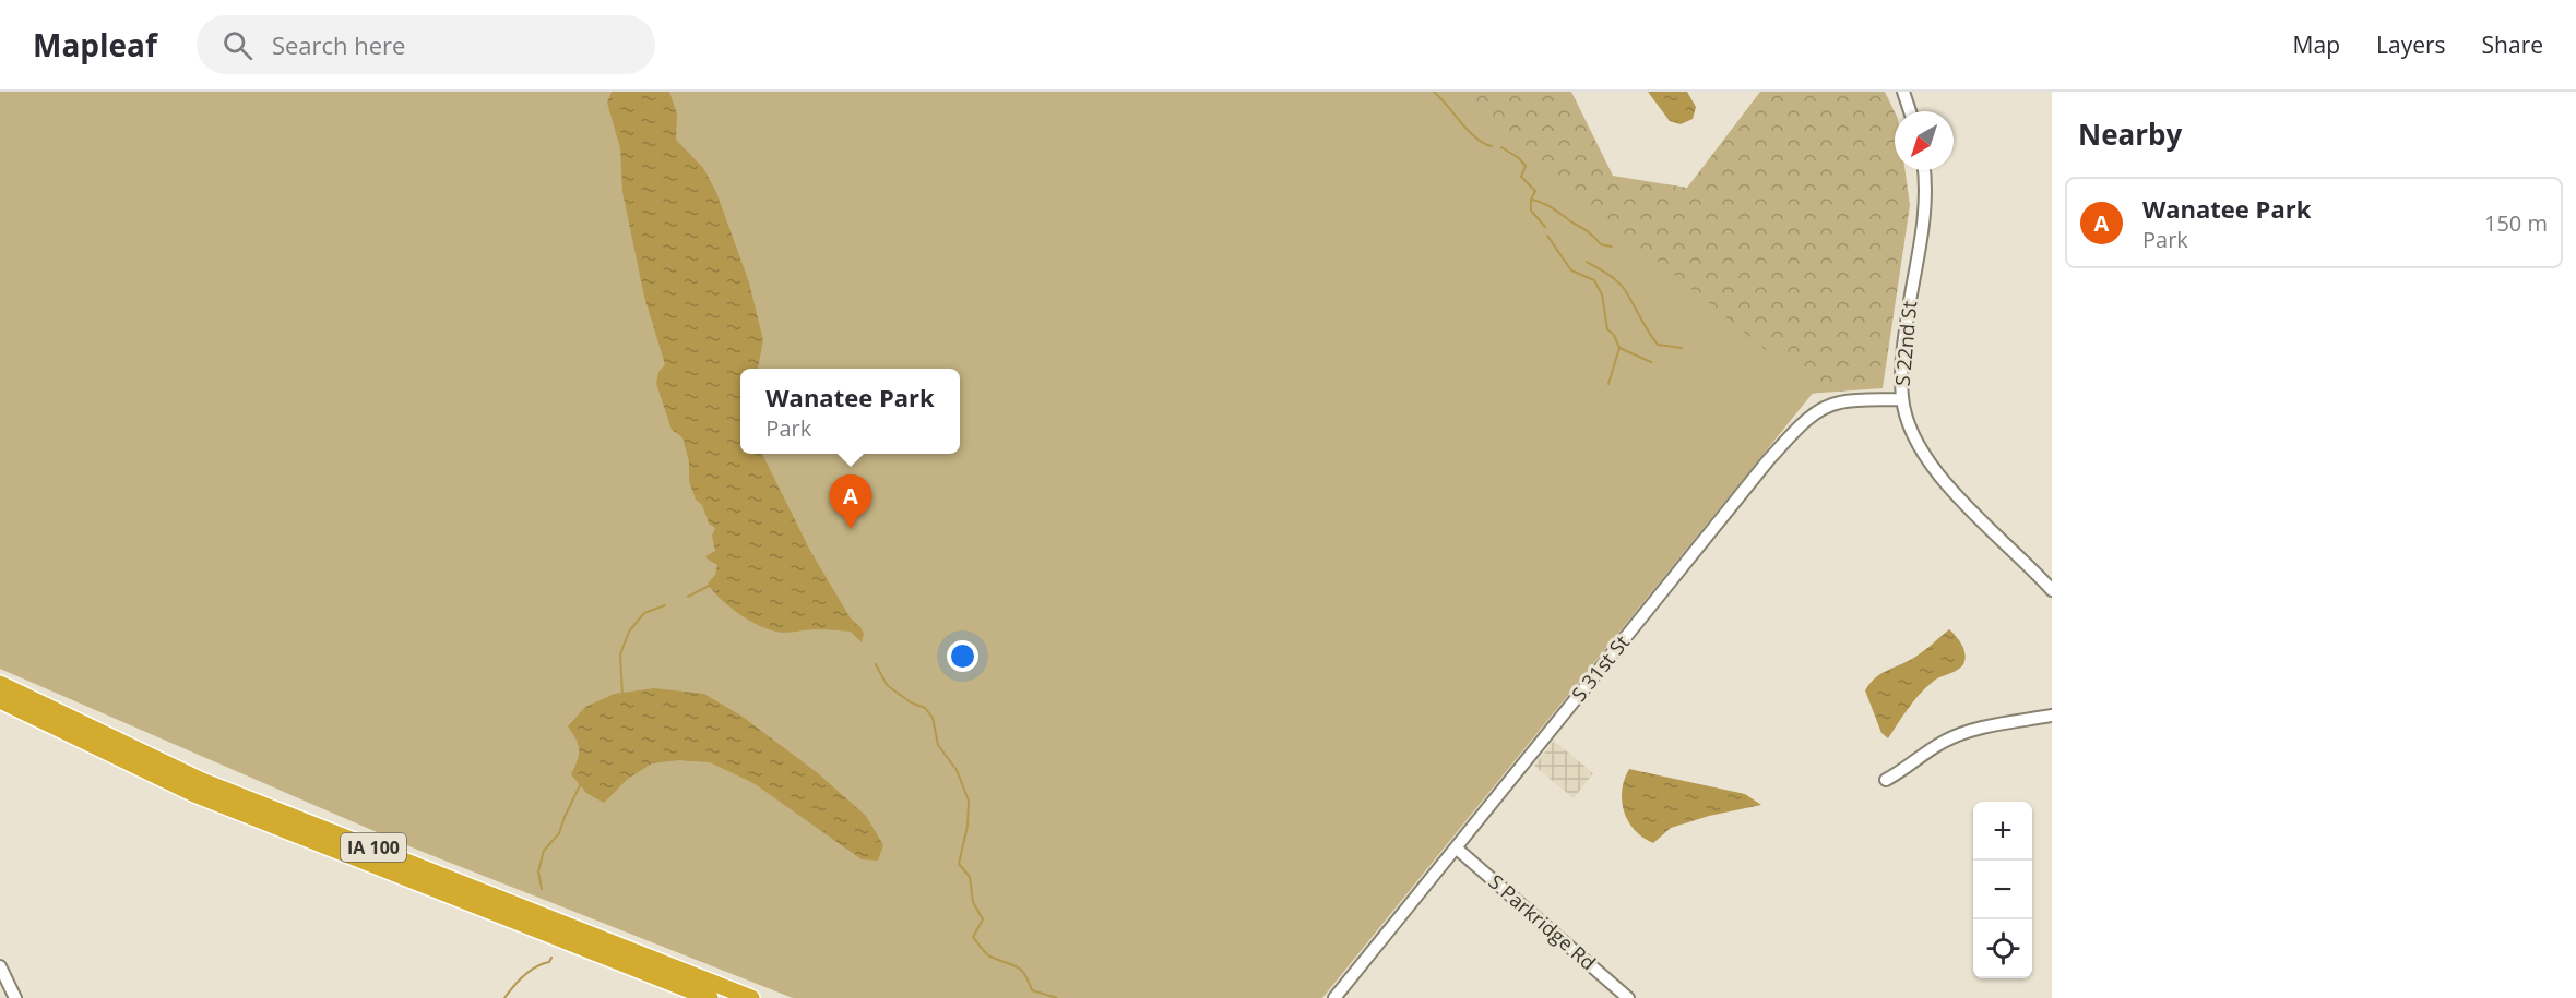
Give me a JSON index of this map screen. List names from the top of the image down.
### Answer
{
  "streets": {
    "highway": ["IA 100"],
    "street": ["S 22nd St", "S 31st St", "S Parkridge Rd"]
  },
  "crossings": [
    ["S 22nd St", "S 31st St"],
    ["S 31st St", "S Parkridge Rd"]
  ],
  "north": "bottom left",
  "page": {
    "header": "Mapleaf",
    "search": "Search here",
    "nav": ["Map", "Layers", "Share"],
    "heading": "Nearby",
    "list": [
      {
        "mark": "A",
        "name": "Wanatee Park",
        "note": "Park",
        "value": "150 m"
      }
    ],
    "popup": ["Wanatee Park", "Park"],
    "pins": "A",
    "map_buttons": ["+", "−"]
  }
}
